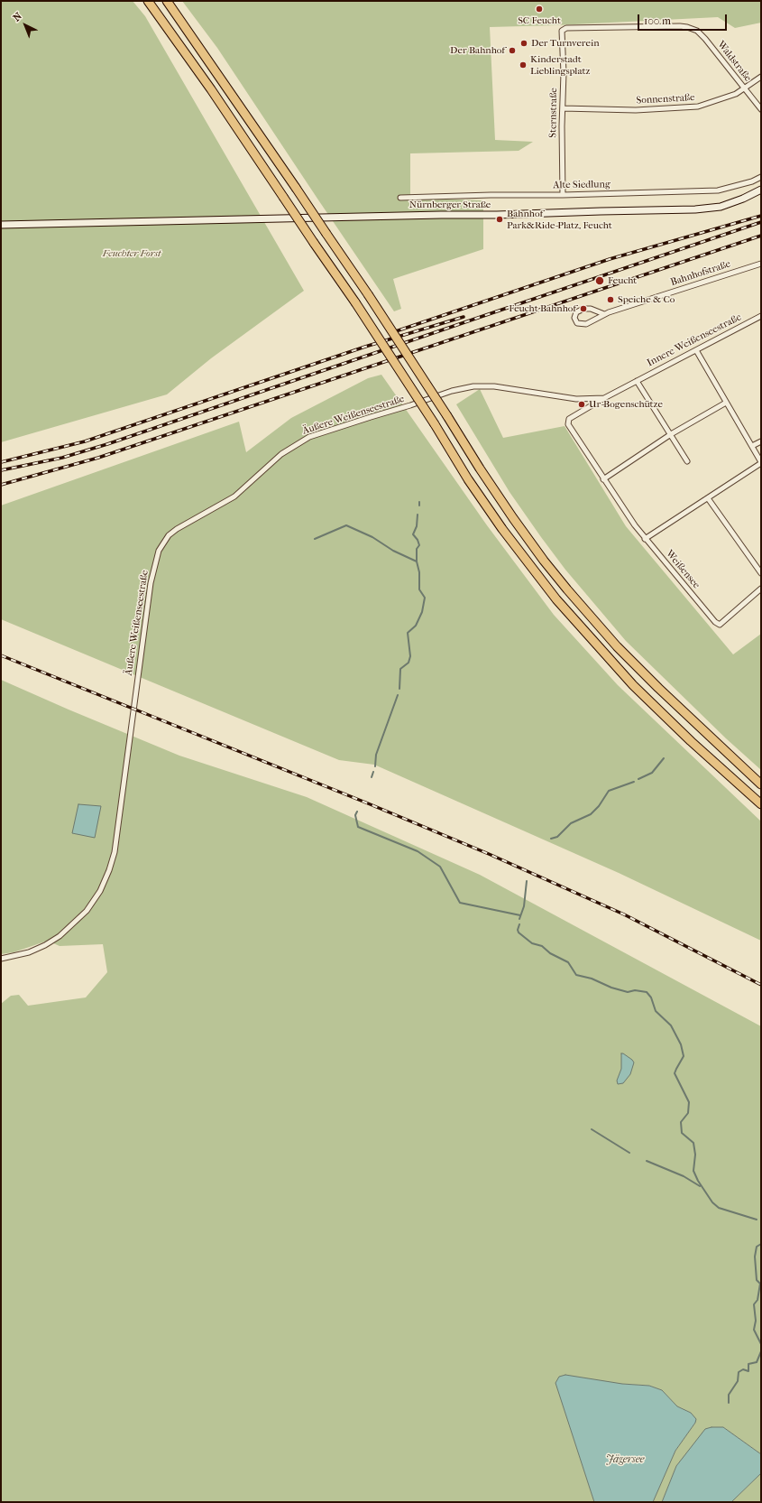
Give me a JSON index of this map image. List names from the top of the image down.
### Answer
{
  "streets": {
    "main road": ["Nürnberger Straße"],
    "street": [
      "Waldstraße",
      "Sonnenstraße",
      "Sternstraße",
      "Alte Siedlung",
      "Bahnhofstraße",
      "Innere Weißenseestraße",
      "Äußere Weißenseestraße",
      "Weißensee"
    ]
  },
  "crossings": [
    ["Waldstraße", "Sonnenstraße"],
    ["Waldstraße", "Sternstraße"],
    ["Sonnenstraße", "Sternstraße"],
    ["Sternstraße", "Alte Siedlung"],
    ["Innere Weißenseestraße", "Äußere Weißenseestraße"],
    ["Innere Weißenseestraße", "Weißensee"]
  ],
  "water": ["Jägersee"],
  "parks": ["Feuchter Forst"],
  "places": [
    "SC Feucht",
    "Der Turnverein",
    "Der Bahnhof",
    "Kinderstadt Lieblingsplatz",
    "Bahnhof Park&Ride-Platz, Feucht",
    "Feucht",
    "Speiche & Co",
    "Feucht Bahnhof",
    "Ur-Bogenschütze"
  ],
  "scale_bar": "100 m",
  "north": "top left"
}
